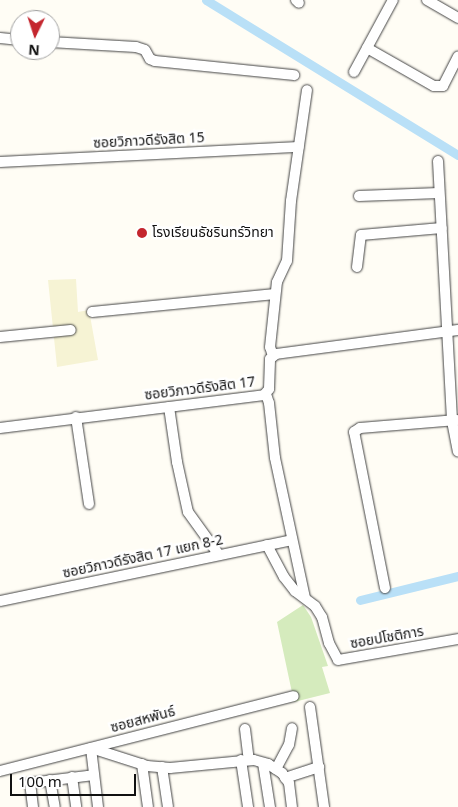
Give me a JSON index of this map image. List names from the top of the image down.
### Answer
{
  "streets": {
    "street": [
      "ซอยวิภาวดีรังสิต 15",
      "ซอยวิภาวดีรังสิต 17",
      "ซอยวิภาวดีรังสิต 17 แยก 8-2",
      "ซอยปโชติการ",
      "ซอยสหพันธ์"
    ]
  },
  "crossings": [
    ["ซอยวิภาวดีรังสิต 15", "ซอยวิภาวดีรังสิต 17"],
    ["ซอยวิภาวดีรังสิต 17 แยก 8-2", "ซอยปโชติการ"]
  ],
  "places": ["โรงเรียนธัชรินทร์วิทยา"],
  "scale_bar": "100 m",
  "north": "bottom"
}
